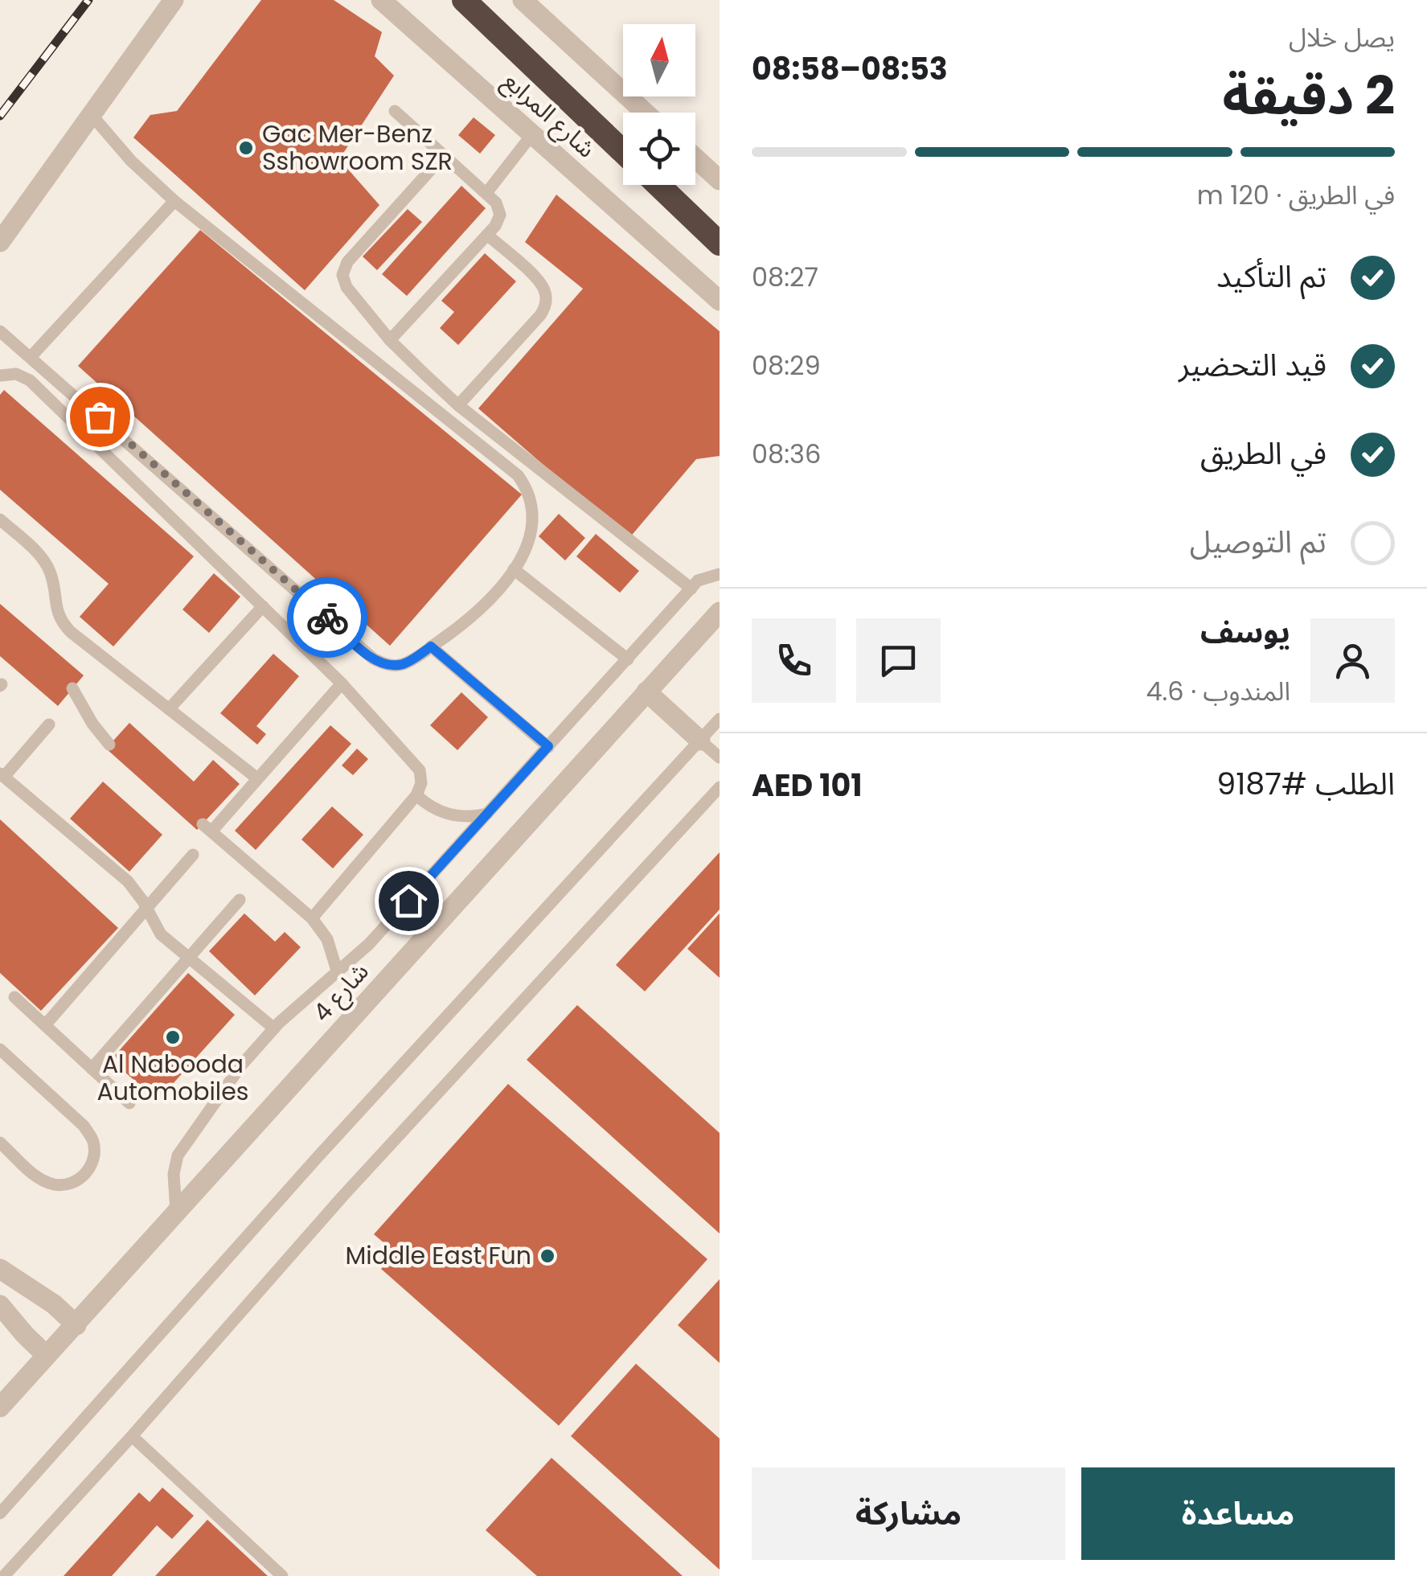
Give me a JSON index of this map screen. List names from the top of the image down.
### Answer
{
  "streets": {
    "street": ["شارع المرابع", "شارع 4"]
  },
  "places": ["Gac Mer-Benz Sshowroom SZR", "Al Nabooda Automobiles", "Middle East Fun"],
  "north": "top",
  "page": {
    "heading": ["2 دقيقة", "يصل خلال", "08:53–08:58"],
    "panel": [
      "يوسف",
      "المندوب · 4.6",
      "الطلب #9187",
      "AED 101"
    ],
    "bar": "في الطريق · 120 m",
    "list": [
      ["تم التأكيد", "08:27"],
      ["قيد التحضير", "08:29"],
      ["في الطريق", "08:36"],
      "تم التوصيل"
    ],
    "buttons": ["مساعدة", "مشاركة"]
  }
}
